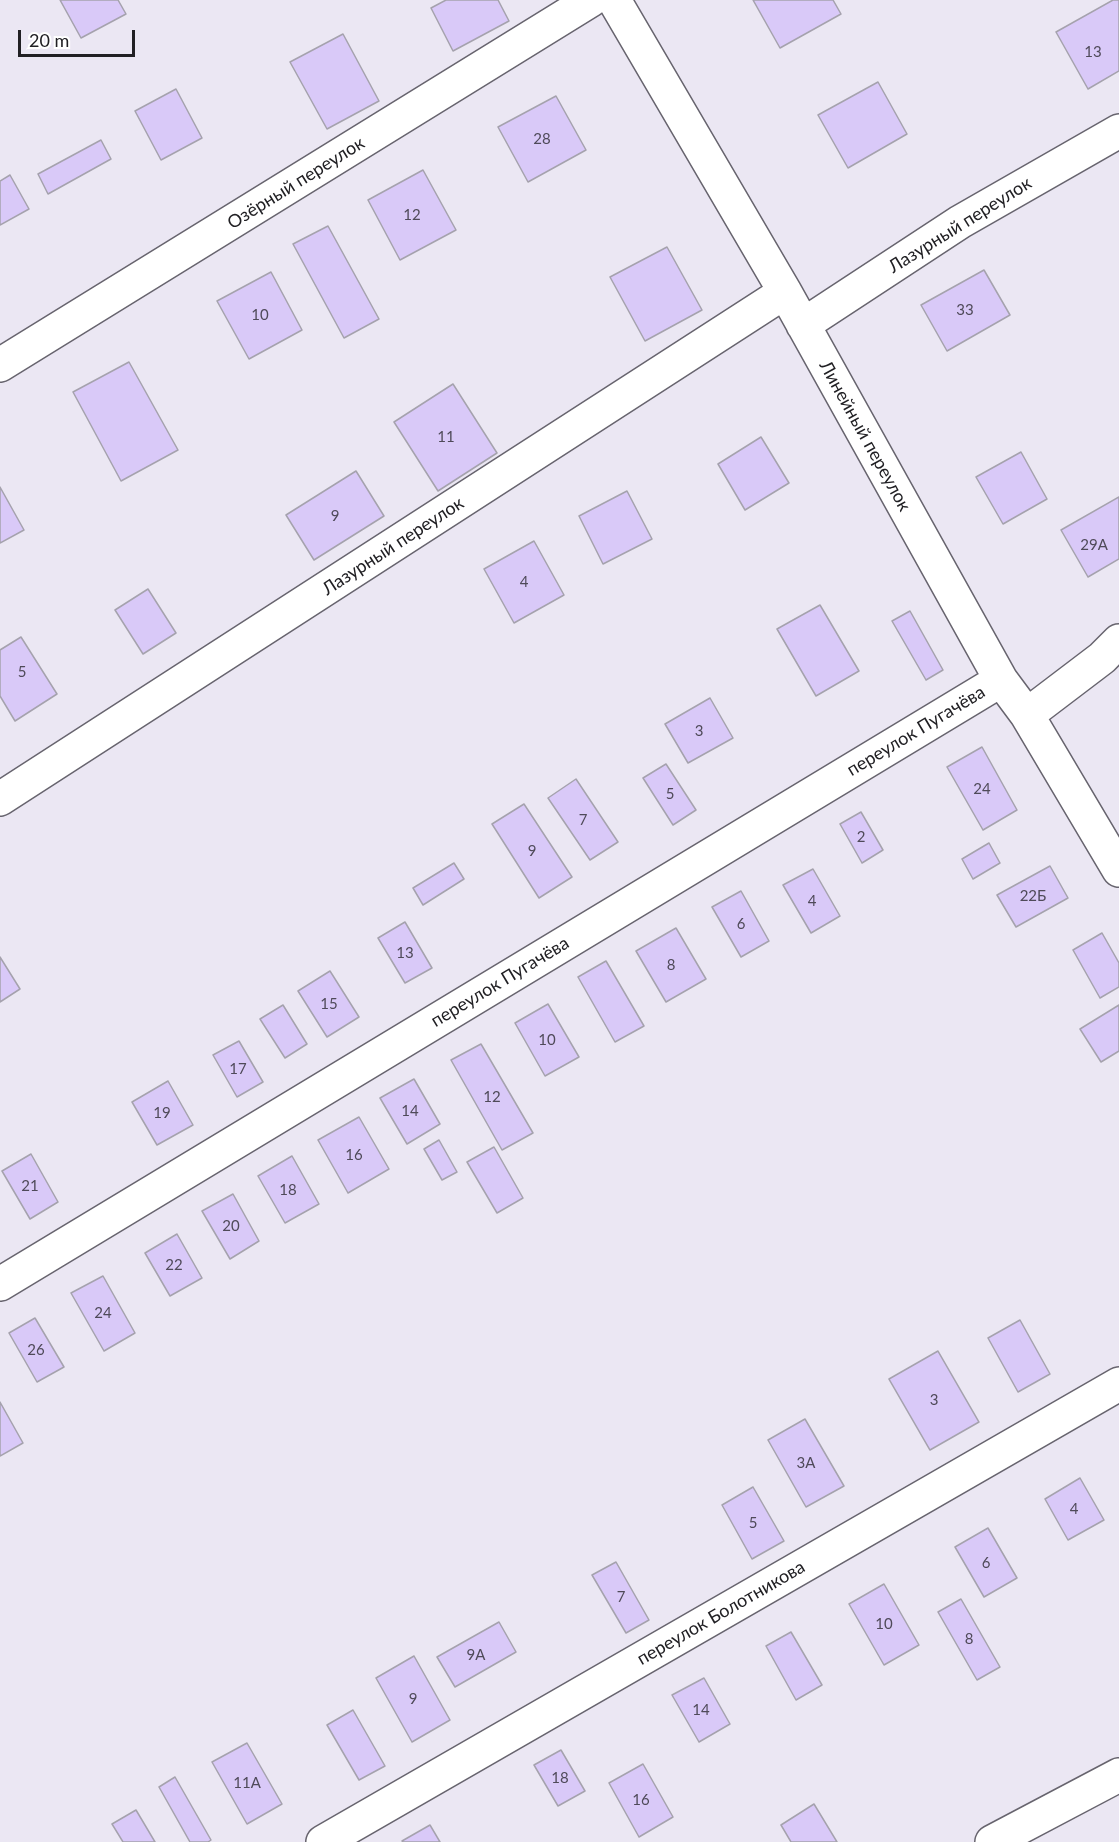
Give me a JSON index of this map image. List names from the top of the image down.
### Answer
{
  "streets": {
    "street": [
      "Озёрный переулок",
      "Лазурный переулок",
      "Линейный переулок",
      "переулок Пугачёва",
      "переулок Болотникова"
    ]
  },
  "crossings": [
    ["Лазурный переулок", "Линейный переулок"],
    ["Линейный переулок", "переулок Пугачёва"]
  ],
  "house_numbers": [
    "13",
    "28",
    "12",
    "33",
    "10",
    "11",
    "9",
    "29А",
    "4",
    "5",
    "3",
    "24",
    "5",
    "7",
    "2",
    "9",
    "22Б",
    "4",
    "6",
    "13",
    "8",
    "15",
    "10",
    "17",
    "12",
    "14",
    "19",
    "16",
    "21",
    "18",
    "20",
    "22",
    "24",
    "26",
    "3",
    "3А",
    "4",
    "5",
    "6",
    "7",
    "10",
    "8",
    "9А",
    "9",
    "14",
    "18",
    "11А",
    "16"
  ],
  "scale_bar": "20 m"
}
